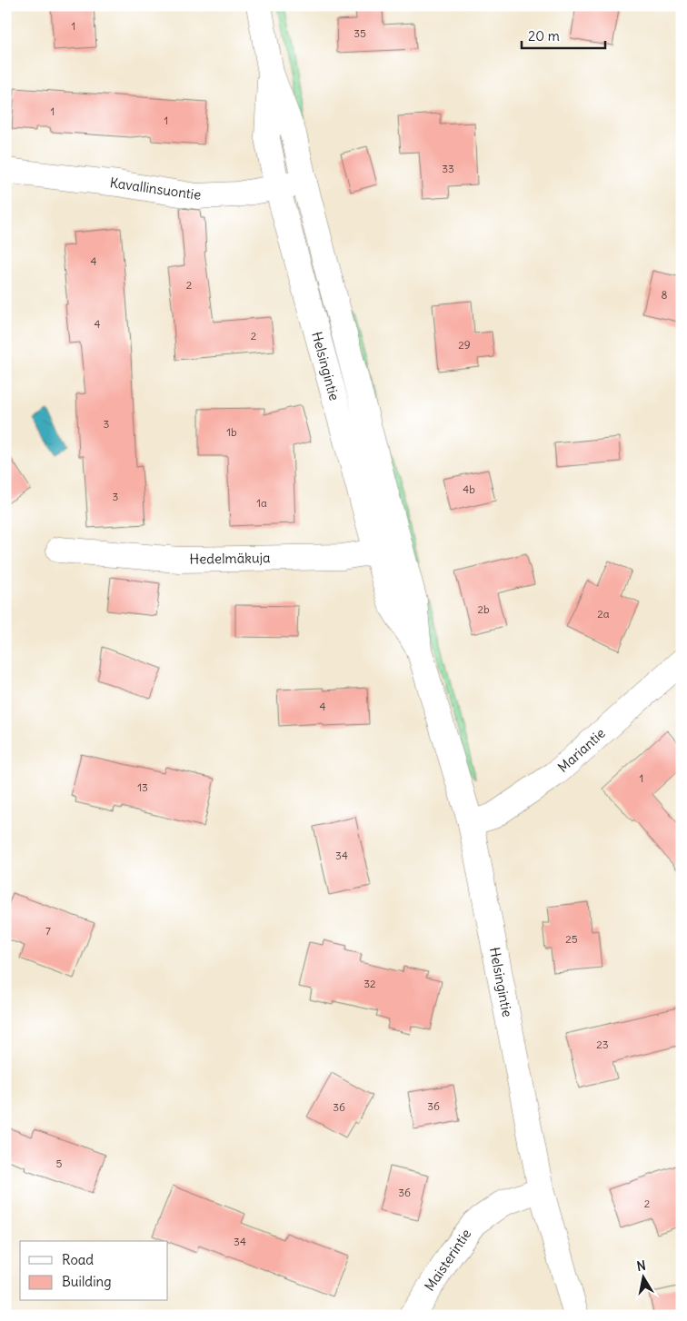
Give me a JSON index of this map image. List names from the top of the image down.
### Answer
{
  "streets": {
    "main road": [
      "Kavallinsuontie",
      "Helsingintie",
      "Hedelmäkuja",
      "Mariantie",
      "Maisterintie"
    ]
  },
  "crossings": [
    ["Kavallinsuontie", "Helsingintie"],
    ["Helsingintie", "Hedelmäkuja"],
    ["Helsingintie", "Mariantie"],
    ["Helsingintie", "Maisterintie"]
  ],
  "house_numbers": [
    "1",
    "35",
    "1",
    "1",
    "33",
    "4",
    "2",
    "8",
    "4",
    "2",
    "29",
    "3",
    "1b",
    "4b",
    "3",
    "1a",
    "2b",
    "2a",
    "4",
    "1",
    "13",
    "34",
    "7",
    "25",
    "32",
    "23",
    "36",
    "36",
    "5",
    "36",
    "2",
    "34"
  ],
  "legend": ["Road", "Building"],
  "scale_bar": "20 m",
  "north": "top"
}
